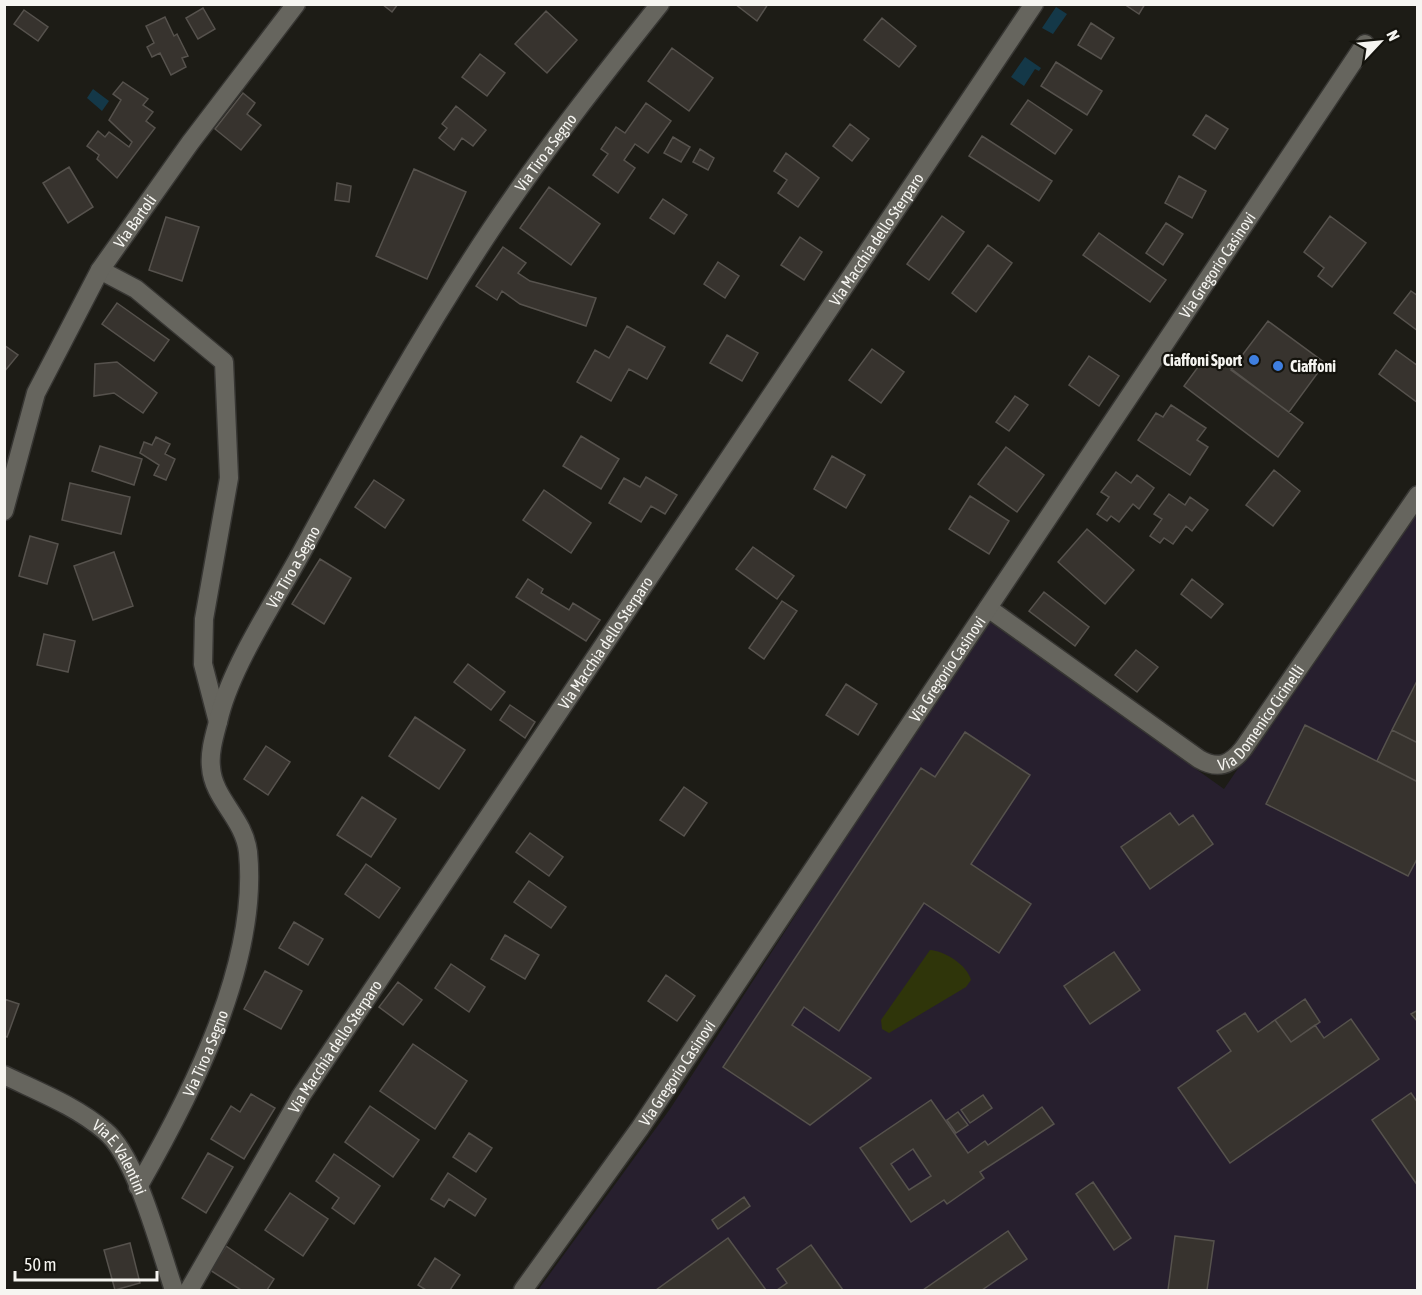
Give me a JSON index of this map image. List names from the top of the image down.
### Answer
{
  "streets": {
    "street": [
      "Via Tiro a Segno",
      "Via Bartoli",
      "Via Macchia dello Sterparo",
      "Via Gregorio Casinovi",
      "Via Domenico Cicinelli",
      "Via E. Valentini"
    ]
  },
  "crossings": [
    ["Via Tiro a Segno", "Via E. Valentini"],
    ["Via Gregorio Casinovi", "Via Domenico Cicinelli"]
  ],
  "places": ["Ciaffoni Sport", "Ciaffoni"],
  "scale_bar": "50 m",
  "north": "top right"
}
